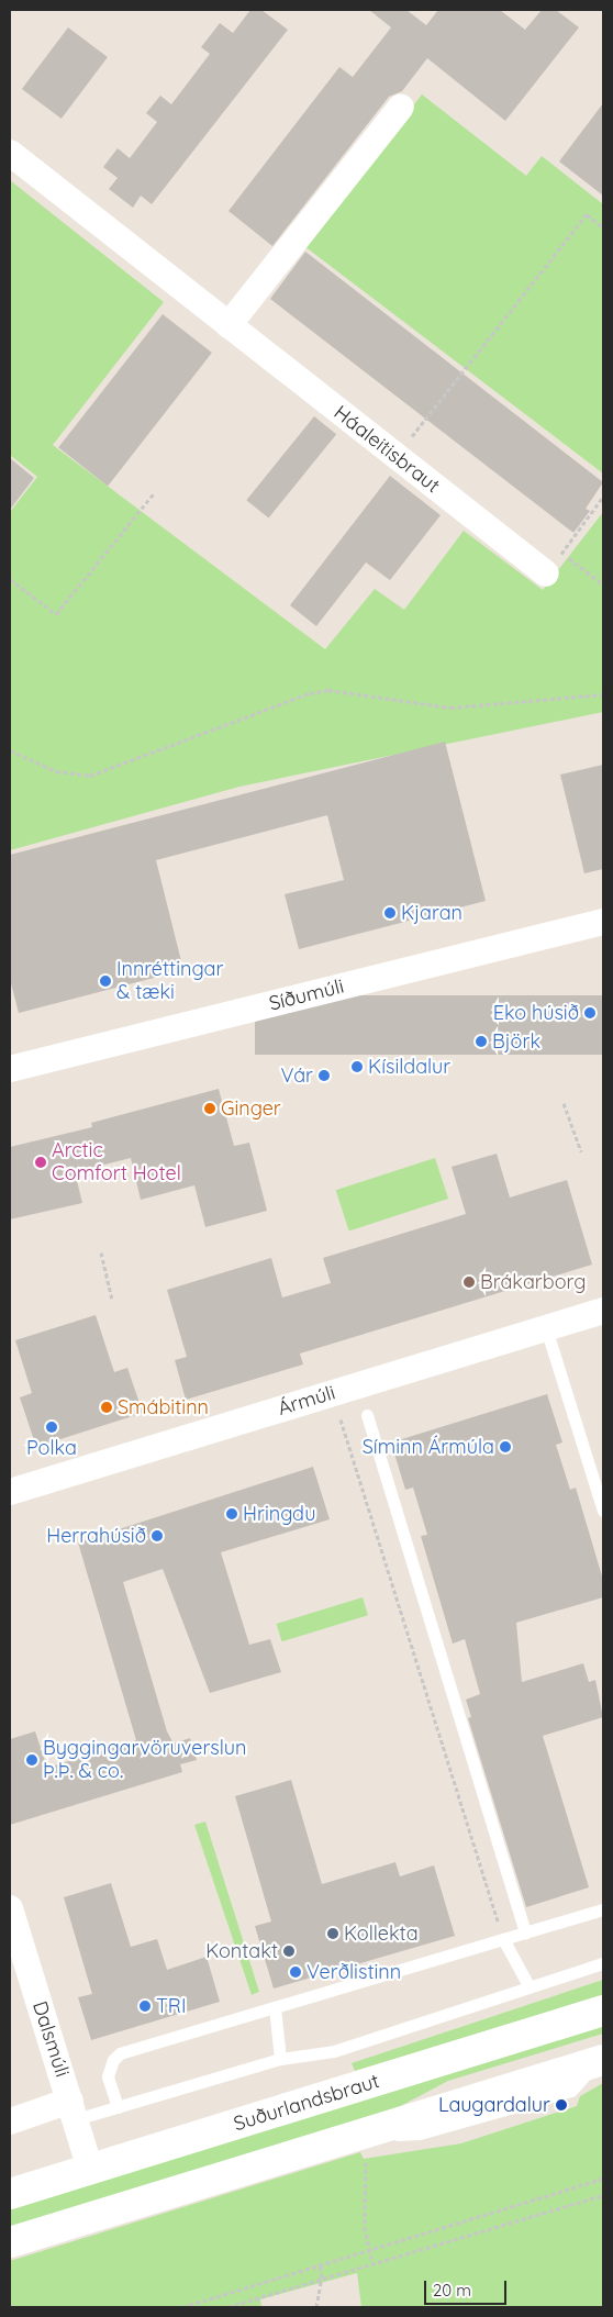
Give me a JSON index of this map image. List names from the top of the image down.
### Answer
{
  "streets": {
    "main road": ["Suðurlandsbraut"],
    "street": [
      "Háaleitisbraut",
      "Síðumúli",
      "Ármúli",
      "Dalsmúli"
    ]
  },
  "crossings": [
    ["Dalsmúli", "Suðurlandsbraut"]
  ],
  "places": [
    "Kjaran",
    "Innréttingar & tæki",
    "Eko húsið",
    "Björk",
    "Kísildalur",
    "Vár",
    "Ginger",
    "Arctic Comfort Hotel",
    "Brákarborg",
    "Smábitinn",
    "Polka",
    "Síminn Ármúla",
    "Hringdu",
    "Herrahúsið",
    "Byggingarvöruverslun Þ.Þ. & co.",
    "Kollekta",
    "Kontakt",
    "Verðlistinn",
    "TRI",
    "Laugardalur"
  ],
  "scale_bar": "20 m"
}
